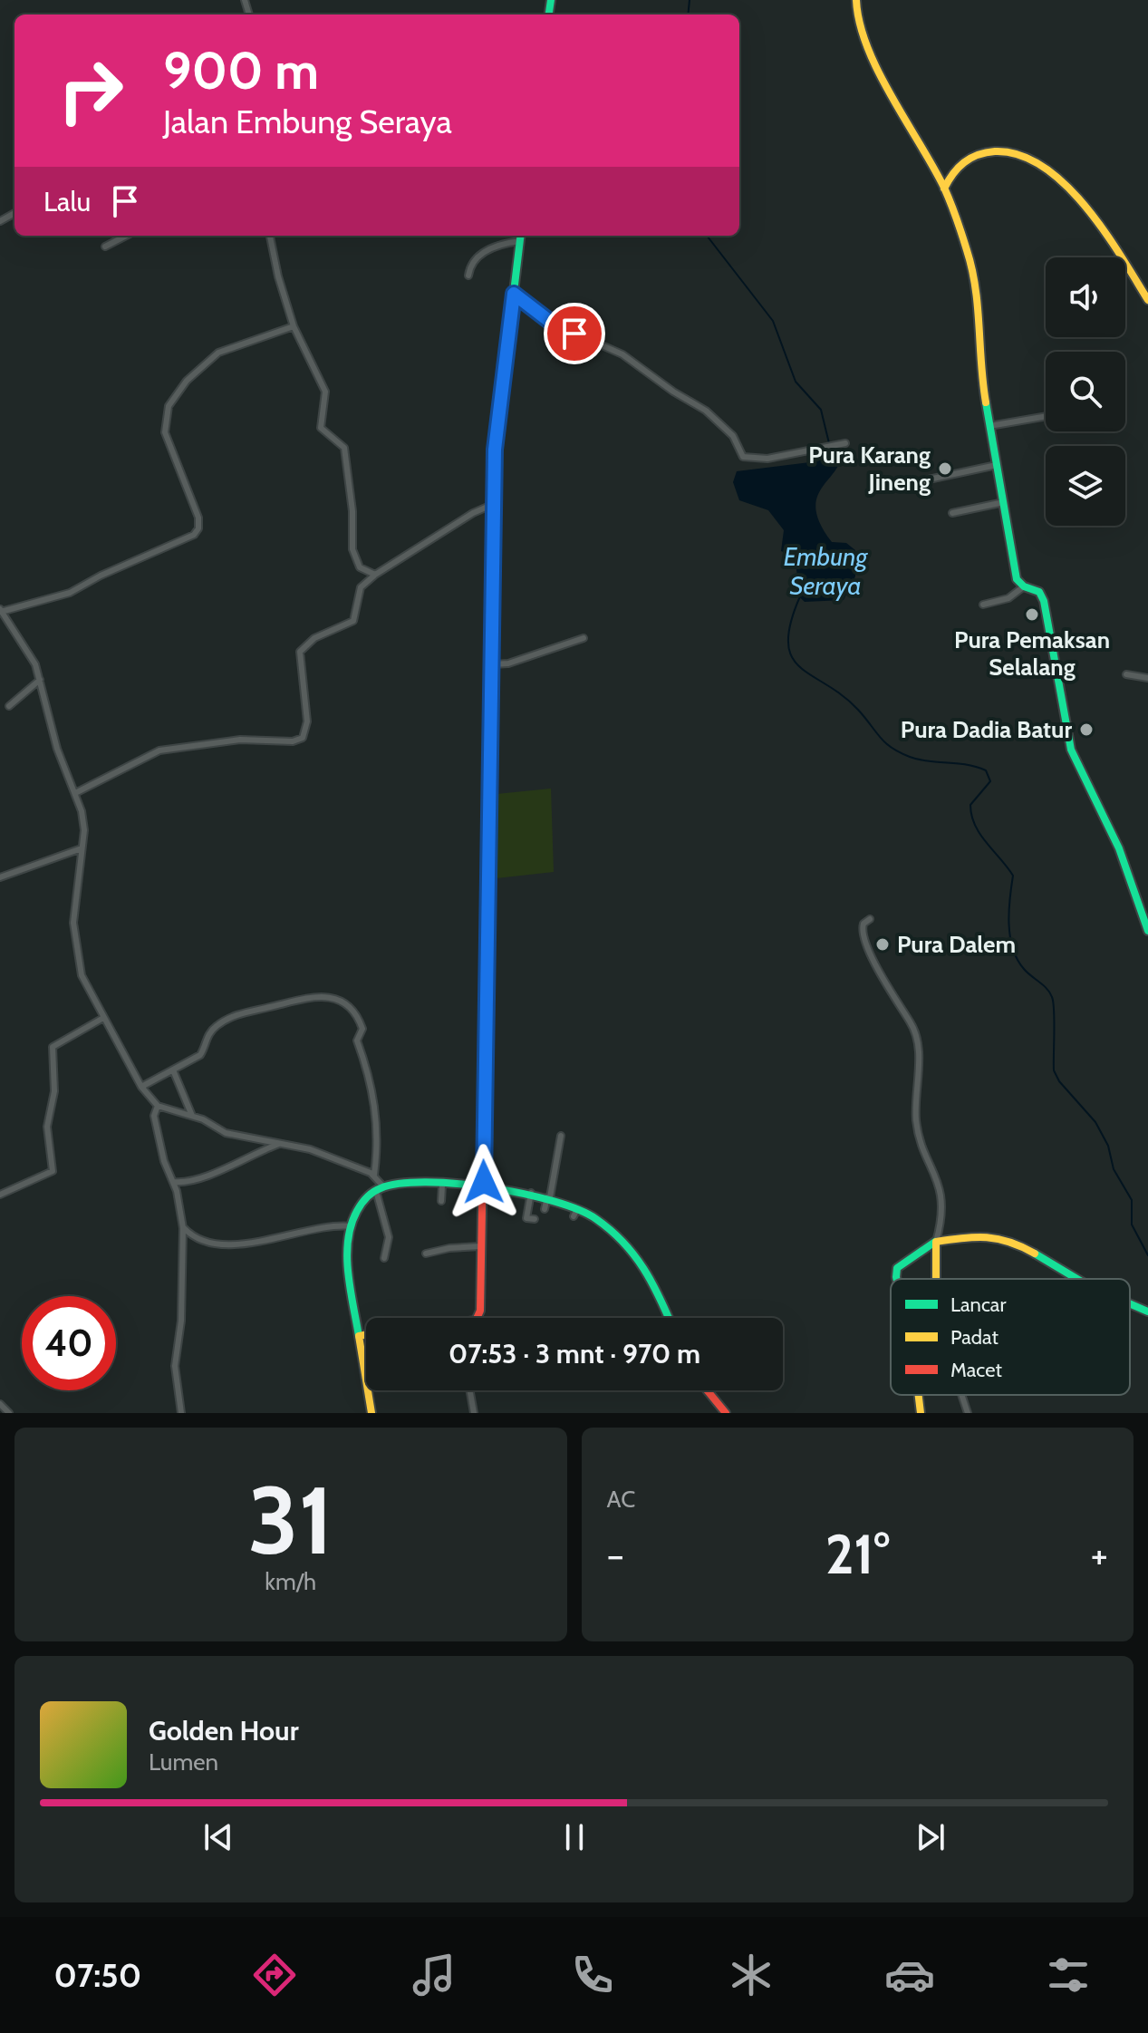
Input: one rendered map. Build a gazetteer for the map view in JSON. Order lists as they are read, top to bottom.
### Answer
{
  "water": ["Embung Seraya"],
  "places": [
    "Pura Karang Jineng",
    "Pura Pemaksan Selalang",
    "Pura Dadia Batur",
    "Pura Dalem"
  ],
  "legend": ["Lancar", "Padat", "Macet"],
  "page": {
    "turn": ["900 m", "Jalan Embung Seraya"],
    "then": "Lalu",
    "limit": "40",
    "trip": "07:53 · 3 mnt · 970 m",
    "tile": [
      ["31", "km/h"],
      "AC"
    ],
    "heat": ["−", "21°", "+"],
    "song": ["Golden Hour", "Lumen"],
    "tabs": "07:50"
  }
}
